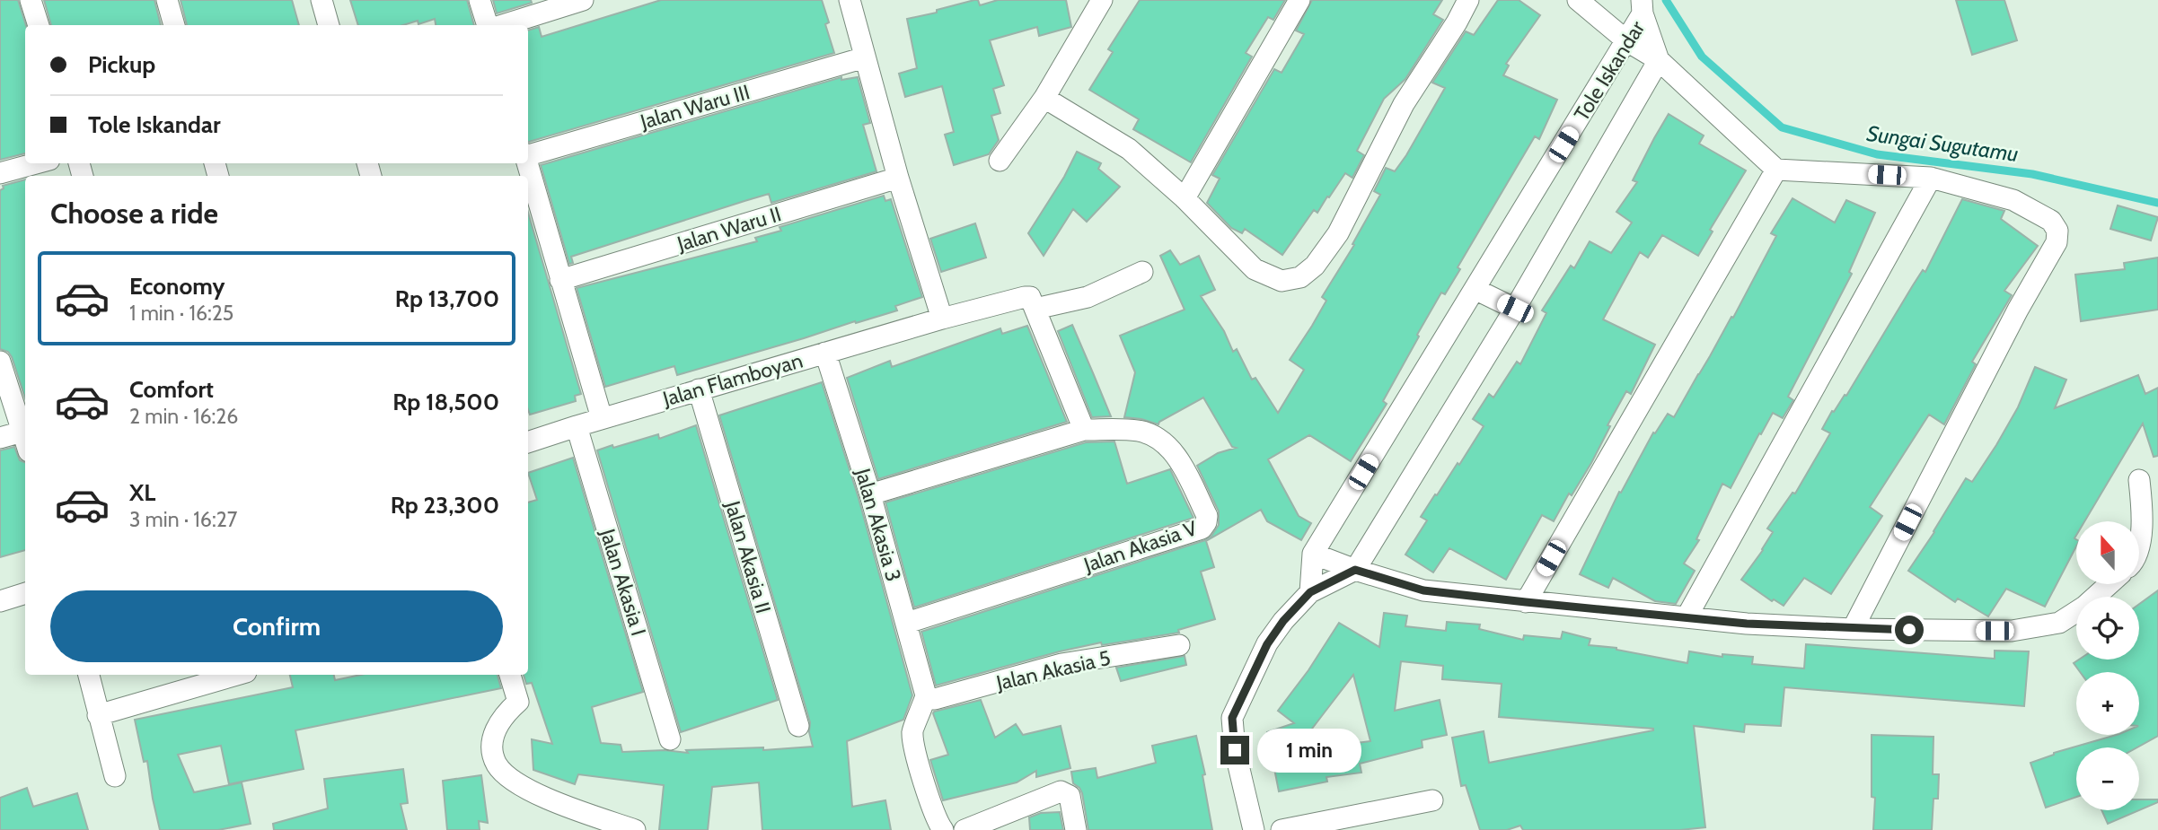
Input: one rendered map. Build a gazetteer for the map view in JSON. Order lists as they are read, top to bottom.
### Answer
{
  "streets": {
    "street": [
      "Tole Iskandar",
      "Jalan Waru III",
      "Jalan Waru II",
      "Jalan Flamboyan",
      "Jalan Akasia 3",
      "Jalan Akasia V",
      "Jalan Akasia II",
      "Jalan Akasia I",
      "Jalan Akasia 5"
    ]
  },
  "crossings": [
    ["Jalan Flamboyan", "Jalan Akasia 3"],
    ["Jalan Flamboyan", "Jalan Akasia II"],
    ["Jalan Flamboyan", "Jalan Akasia I"],
    ["Jalan Akasia 3", "Jalan Akasia V"],
    ["Jalan Akasia 3", "Jalan Akasia 5"]
  ],
  "water": ["Sungai Sugutamu"],
  "north": "top",
  "page": {
    "banner": ["Pickup", "Tole Iskandar"],
    "heading": "Choose a ride",
    "list": [
      {
        "name": "Economy",
        "note": "1 min · 16:25",
        "value": "Rp 13,700"
      },
      {
        "name": "Comfort",
        "note": "2 min · 16:26",
        "value": "Rp 18,500"
      },
      {
        "name": "XL",
        "note": "3 min · 16:27",
        "value": "Rp 23,300"
      }
    ],
    "map_buttons": ["+", "−"],
    "buttons": "Confirm",
    "bubble": "1 min"
  }
}
